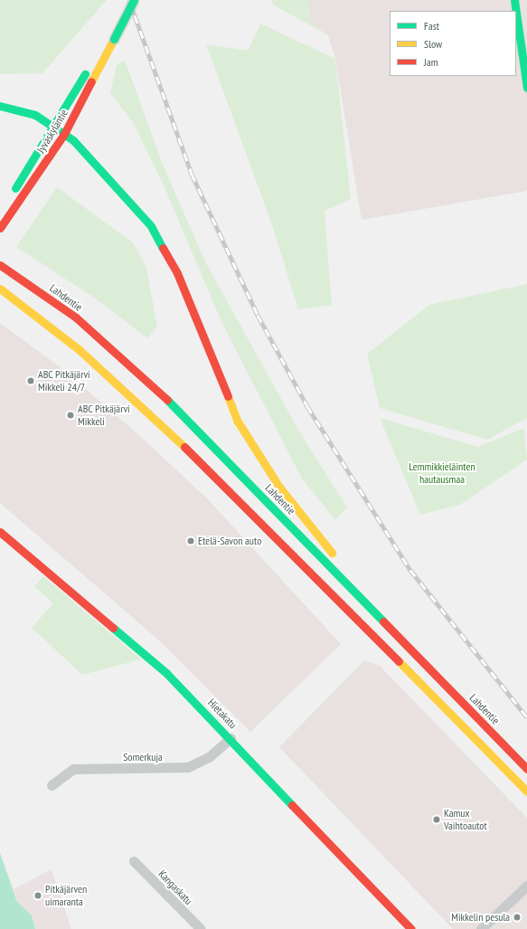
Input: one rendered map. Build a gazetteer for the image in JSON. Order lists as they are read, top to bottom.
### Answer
{
  "streets": {
    "main road": ["Jyväskyläntie", "Lahdentie", "Hietakatu"],
    "street": ["Somerkuja", "Kangaskatu"]
  },
  "crossings": [
    ["Hietakatu", "Somerkuja"]
  ],
  "parks": ["Lemmikkieläinten hautausmaa"],
  "places": [
    "ABC Pitkäjärvi Mikkeli 24/7",
    "ABC Pitkäjärvi Mikkeli",
    "Etelä-Savon auto",
    "Kamux Vaihtoautot",
    "Pitkäjärven uimaranta",
    "Mikkelin pesula"
  ],
  "legend": ["Fast", "Slow", "Jam"]
}
